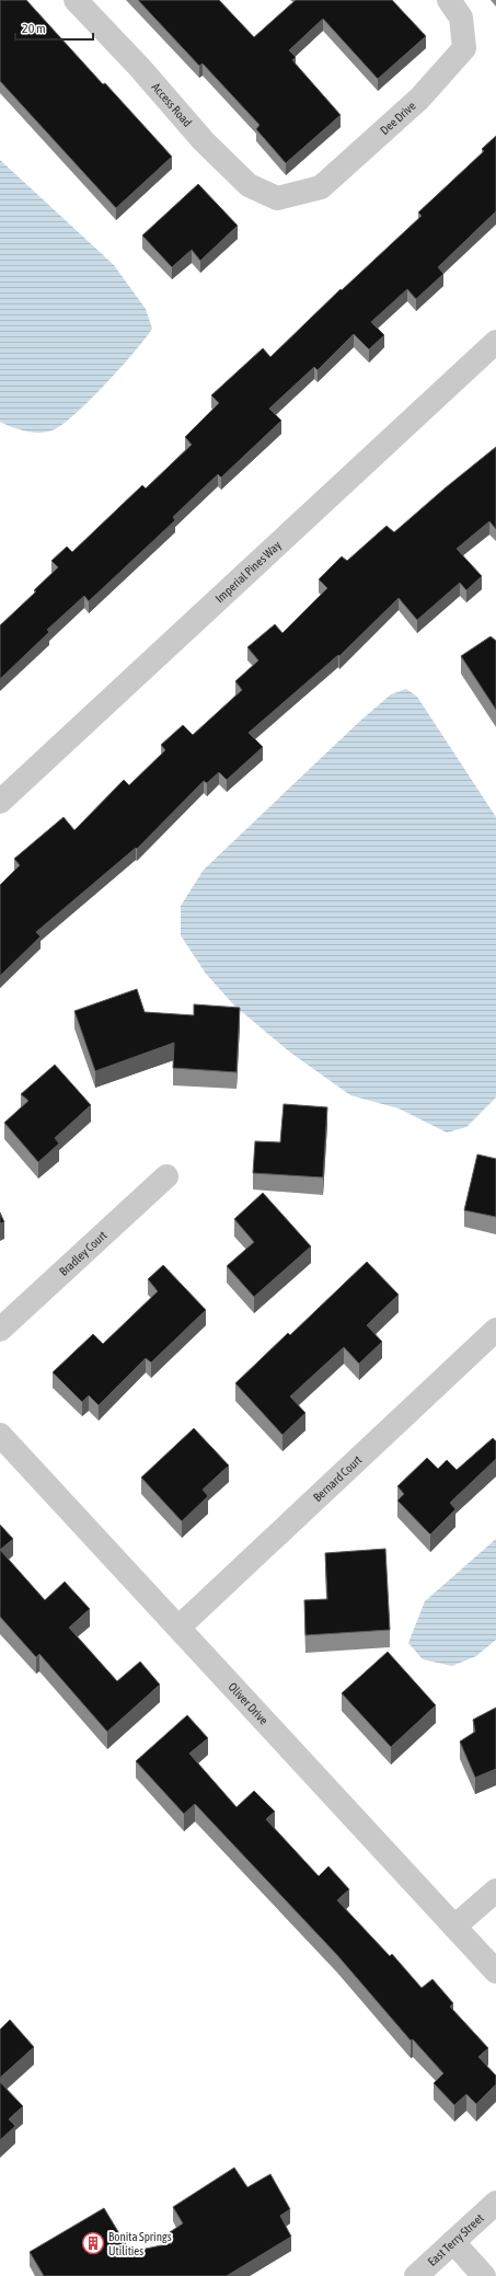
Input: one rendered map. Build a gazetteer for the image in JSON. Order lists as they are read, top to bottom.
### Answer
{
  "streets": {
    "street": [
      "Access Road",
      "Dee Drive",
      "Imperial Pines Way",
      "Bradley Court",
      "Bernard Court",
      "Oliver Drive",
      "East Terry Street"
    ]
  },
  "crossings": [
    ["Access Road", "Dee Drive"],
    ["Bernard Court", "Oliver Drive"]
  ],
  "places": {
    "building": ["Bonita Springs Utilities"]
  },
  "scale_bar": "20 m"
}
